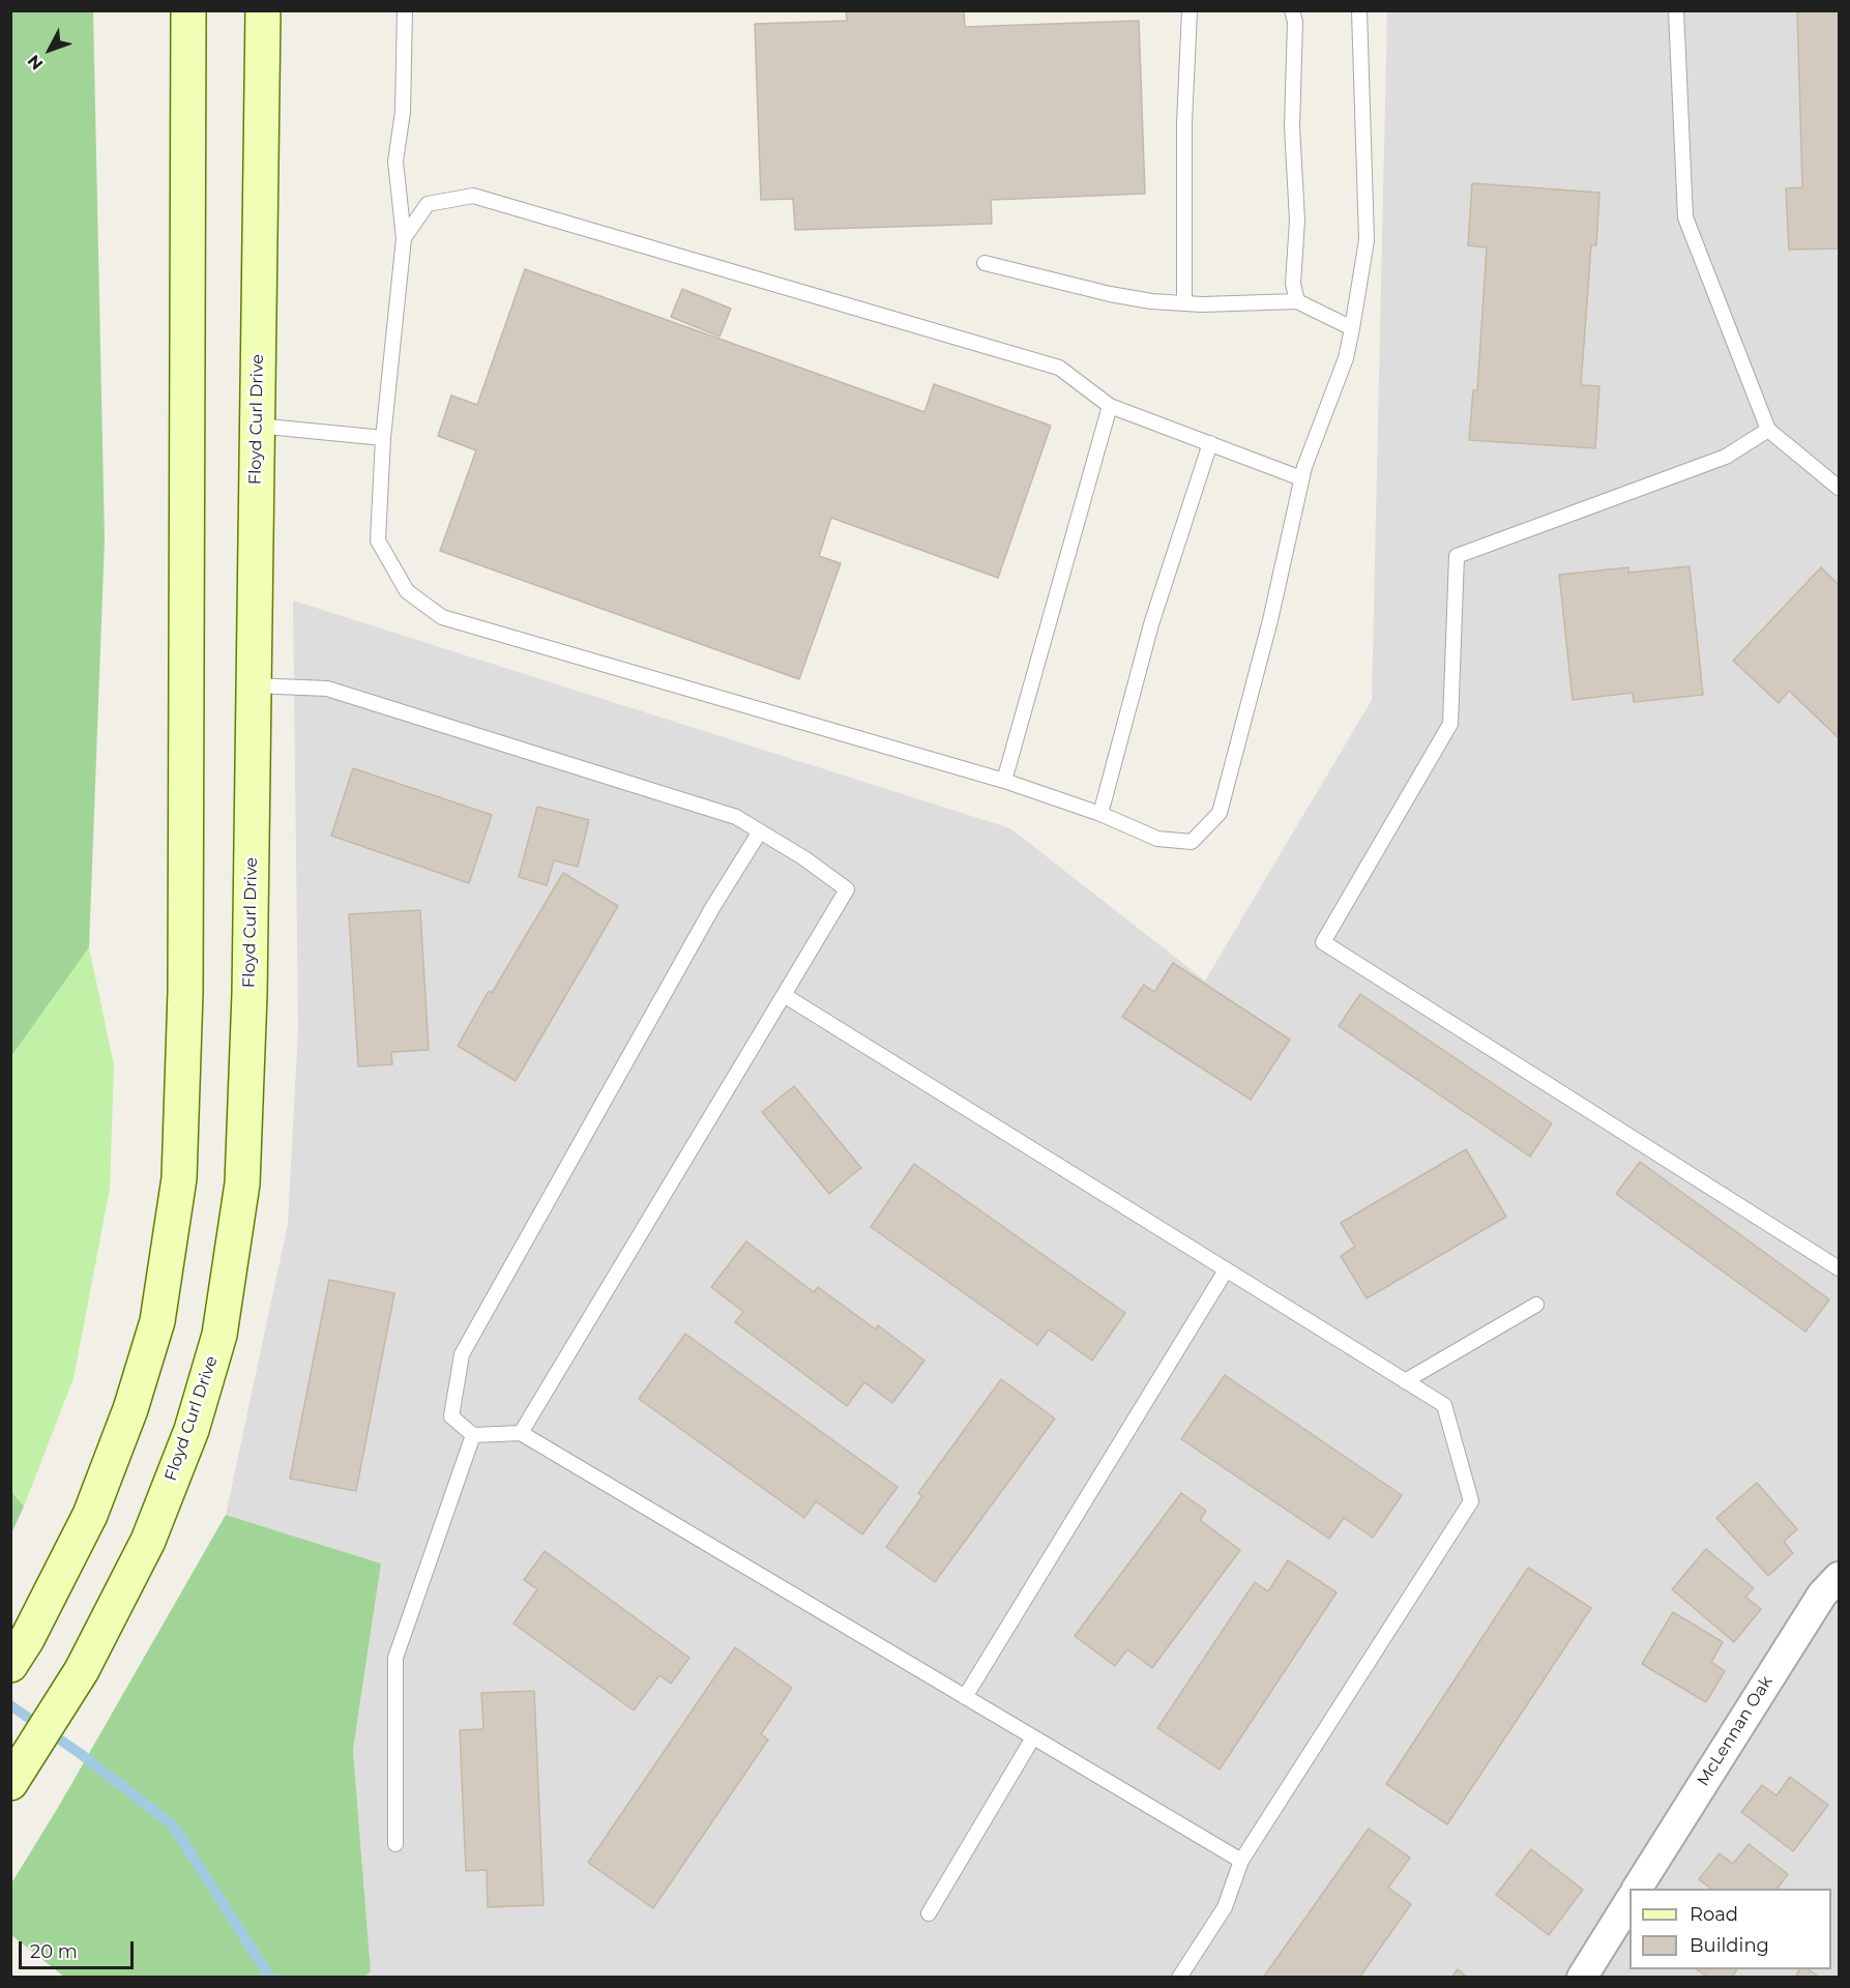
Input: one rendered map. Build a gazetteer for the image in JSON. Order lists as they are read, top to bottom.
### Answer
{
  "streets": {
    "street": ["Floyd Curl Drive", "McLennan Oak"]
  },
  "legend": ["Road", "Building"],
  "scale_bar": "20 m",
  "north": "bottom left"
}
